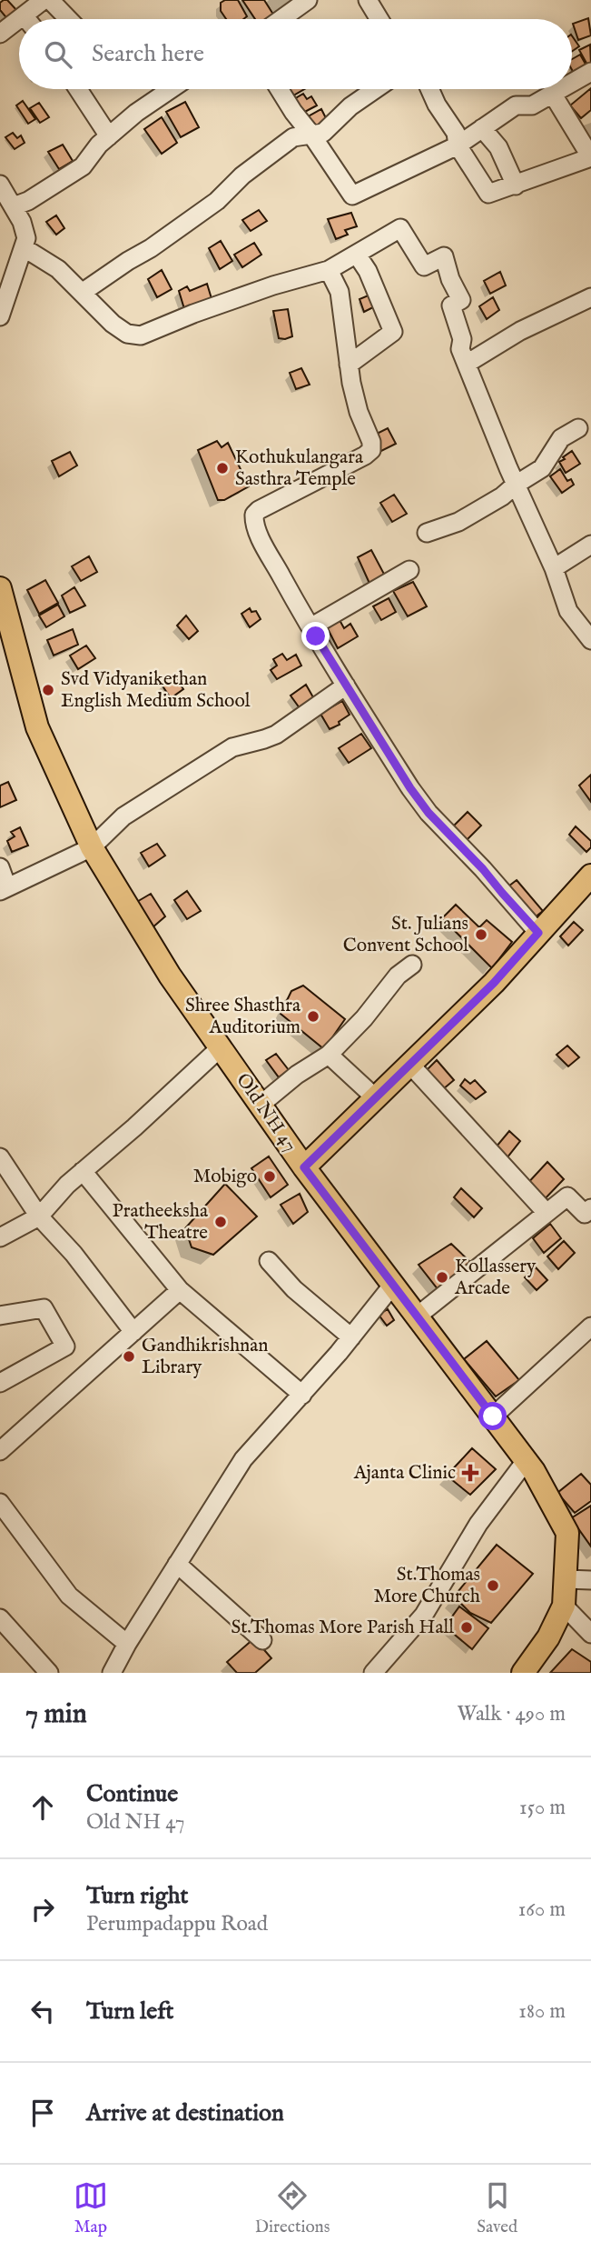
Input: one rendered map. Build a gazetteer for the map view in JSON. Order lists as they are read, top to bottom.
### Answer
{
  "streets": {
    "main road": ["Old NH 47"]
  },
  "places": {
    "other": [
      "Kothukulangara Sasthra Temple",
      "Svd Vidyanikethan English Medium School",
      "St. Julians Convent School",
      "Shree Shasthra Auditorium",
      "Mobigo",
      "Pratheeksha Theatre",
      "Kollassery Arcade",
      "Gandhikrishnan Library",
      "St.Thomas More Church",
      "St.Thomas More Parish Hall"
    ],
    "health": ["Ajanta Clinic"]
  },
  "page": {
    "search": "Search here",
    "heading": ["7 min", "Walk · 490 m"],
    "list": [
      ["Continue", "Old NH 47", "150 m"],
      ["Turn right", "Perumpadappu Road", "160 m"],
      ["Turn left", "180 m"],
      "Arrive at destination"
    ],
    "nav": ["Map", "Directions", "Saved"]
  }
}
